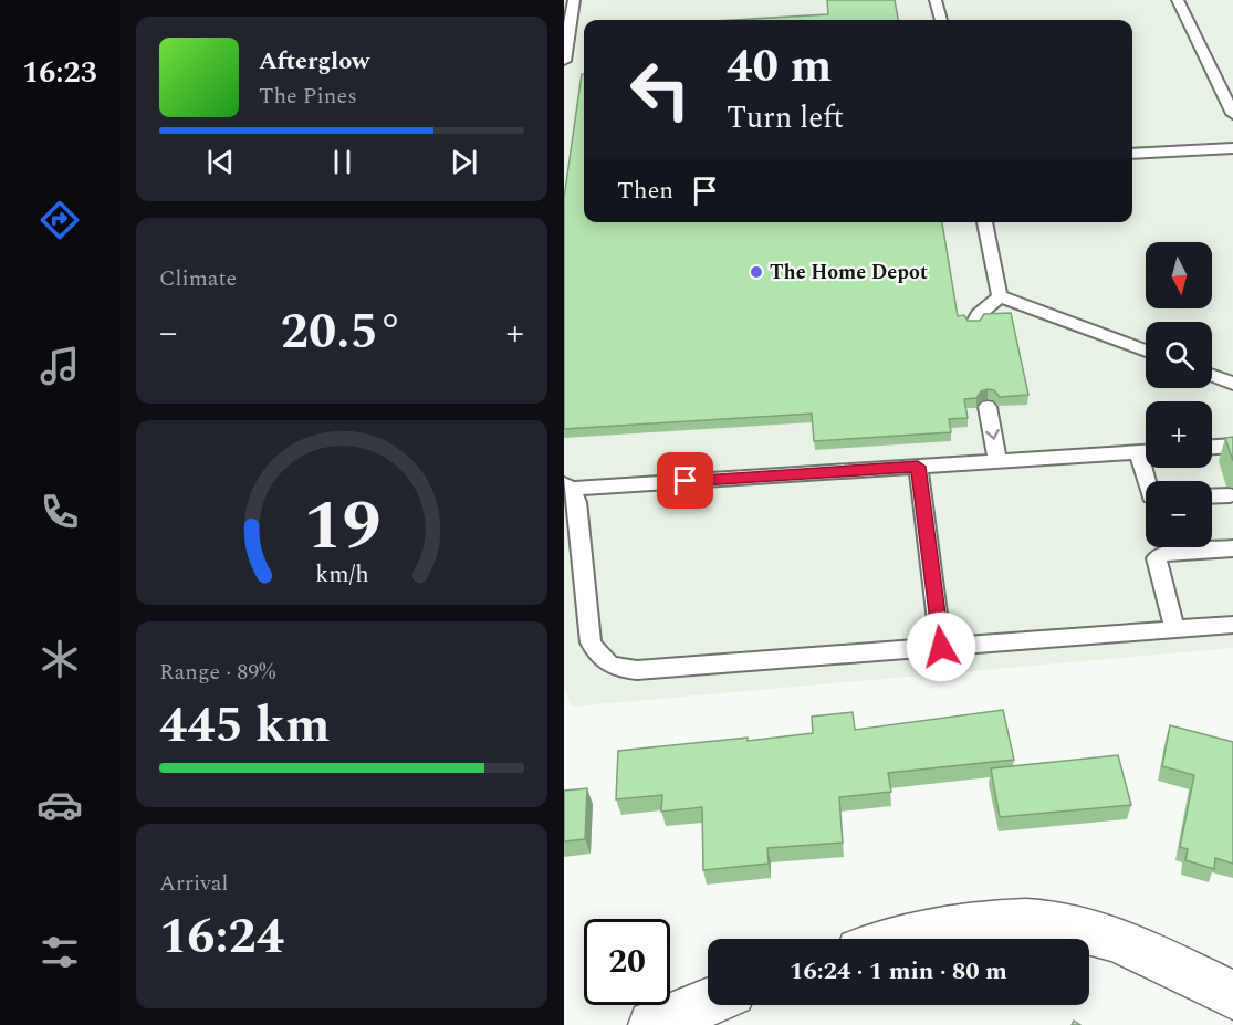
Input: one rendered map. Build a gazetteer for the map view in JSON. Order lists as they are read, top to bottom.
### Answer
{
  "places": ["The Home Depot"],
  "north": "bottom",
  "page": {
    "tabs": "16:23",
    "turn": ["40 m", "Turn left"],
    "song": ["Afterglow", "The Pines"],
    "then": "Then",
    "tile": [
      "Climate",
      ["Range · 89%", "445 km"],
      ["Arrival", "16:24"]
    ],
    "map_buttons": ["+", "−"],
    "heat": ["−", "20.5°", "+"],
    "limit": "20",
    "trip": "16:24 · 1 min · 80 m",
    "gauge": ["19", "km/h"]
  }
}
